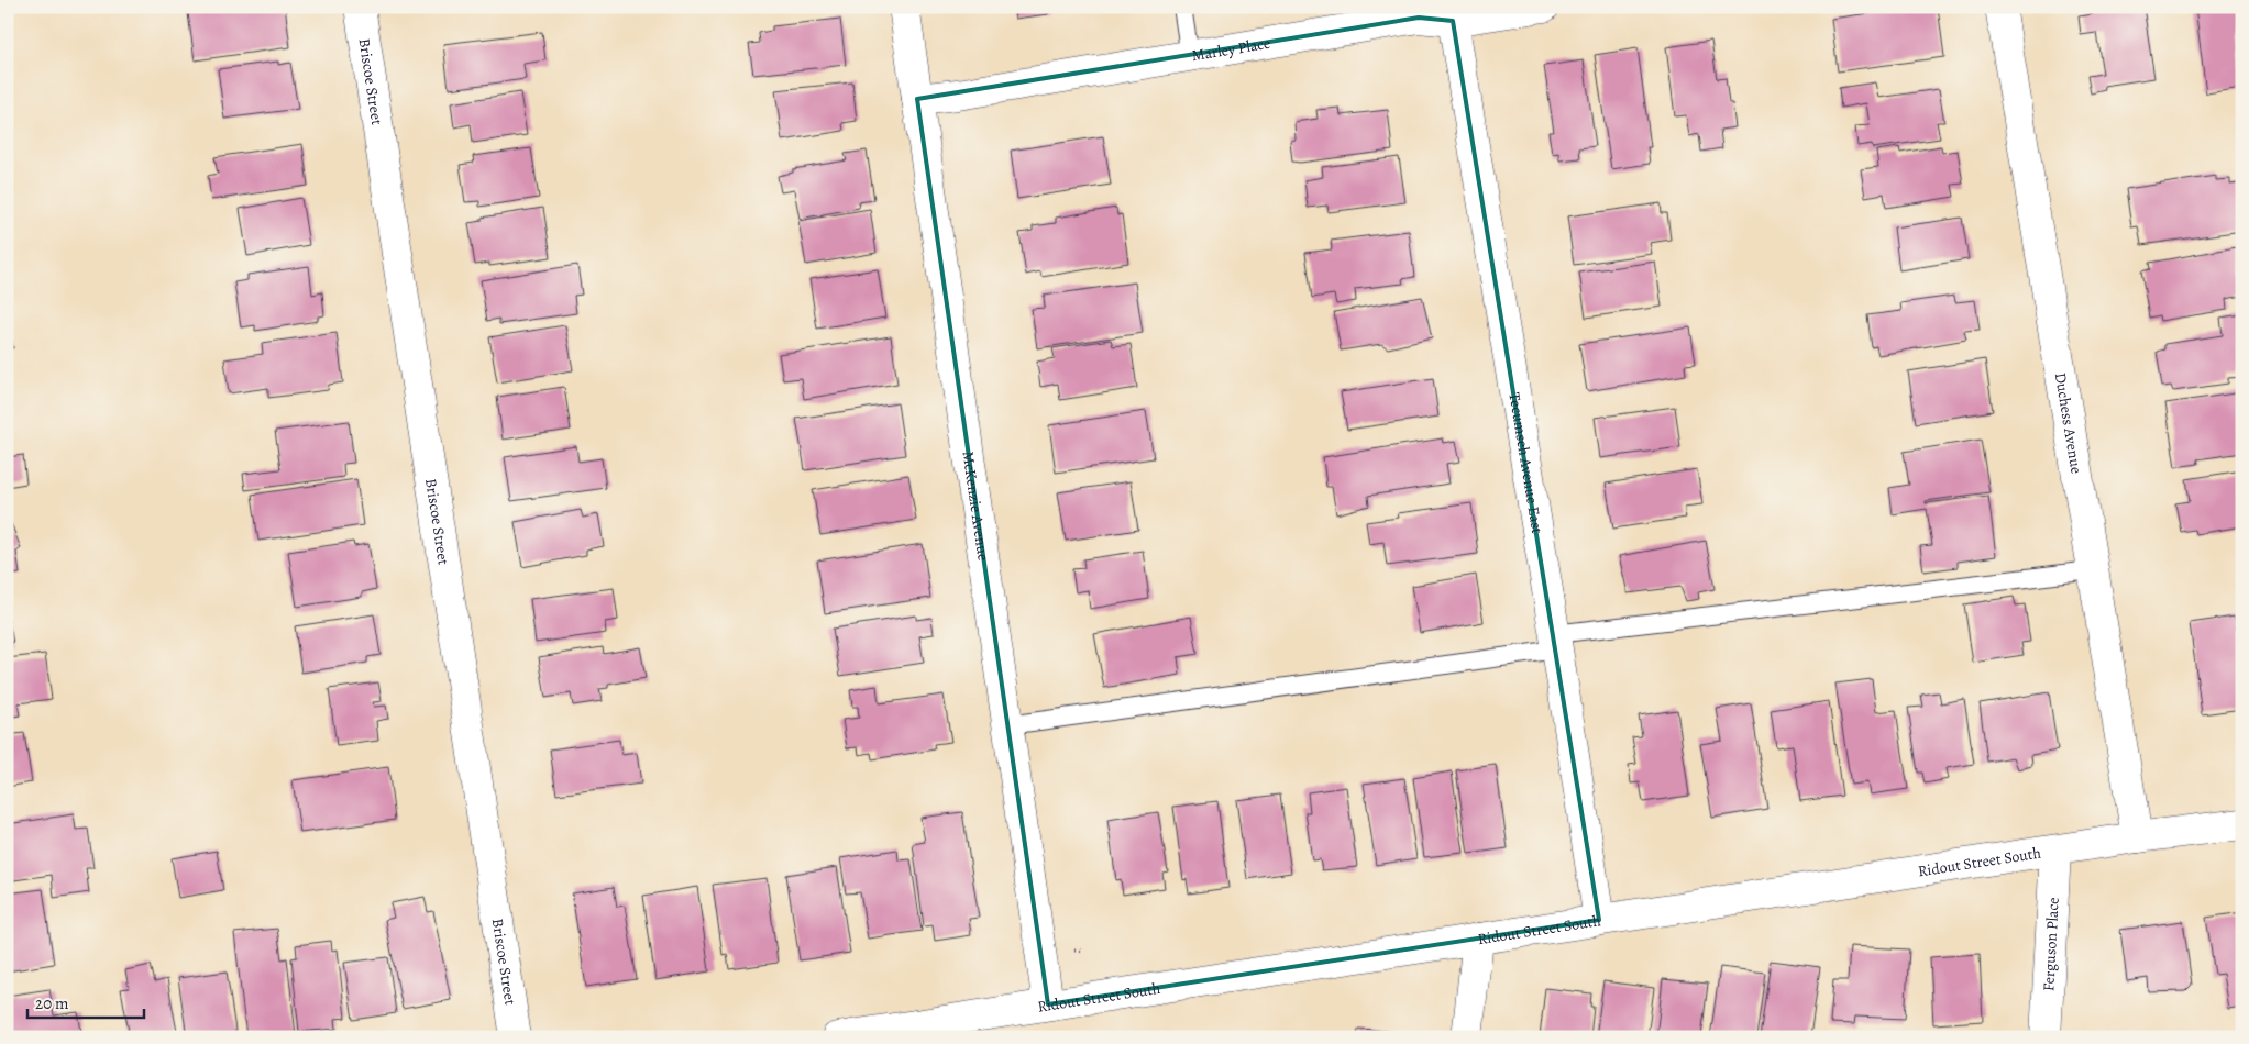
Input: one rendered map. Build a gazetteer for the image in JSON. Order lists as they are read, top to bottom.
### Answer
{
  "streets": {
    "street": [
      "Marley Place",
      "Briscoe Street",
      "Duchess Avenue",
      "Tecumseh Avenue East",
      "McKenzie Avenue",
      "Ridout Street South",
      "Ferguson Place"
    ]
  },
  "crossings": [
    ["Marley Place", "Tecumseh Avenue East"],
    ["Marley Place", "McKenzie Avenue"],
    ["Duchess Avenue", "Ridout Street South"],
    ["Tecumseh Avenue East", "Ridout Street South"],
    ["McKenzie Avenue", "Ridout Street South"],
    ["Ridout Street South", "Ferguson Place"]
  ],
  "scale_bar": "20 m"
}
